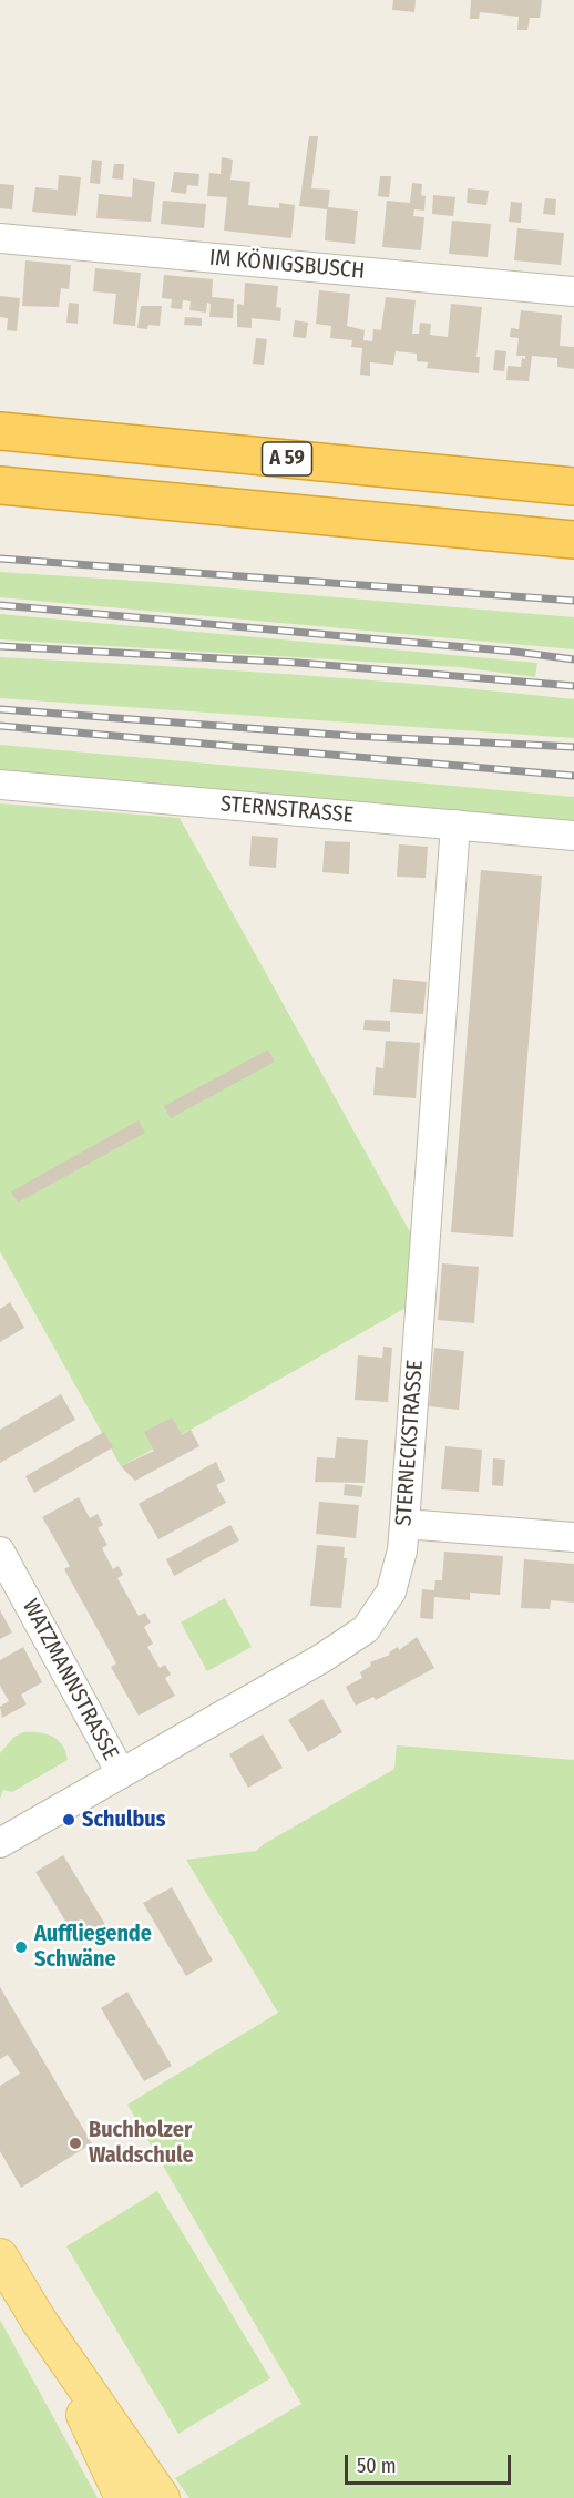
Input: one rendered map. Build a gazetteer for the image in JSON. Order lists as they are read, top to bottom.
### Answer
{
  "streets": {
    "highway": ["A 59"],
    "street": [
      "IM KÖNIGSBUSCH",
      "STERNSTRASSE",
      "STERNECKSTRASSE",
      "WATZMANNSTRASSE"
    ]
  },
  "crossings": [
    ["STERNSTRASSE", "STERNECKSTRASSE"],
    ["STERNECKSTRASSE", "WATZMANNSTRASSE"]
  ],
  "places": ["Schulbus", "Auffliegende Schwäne", "Buchholzer Waldschule"],
  "scale_bar": "50 m"
}
